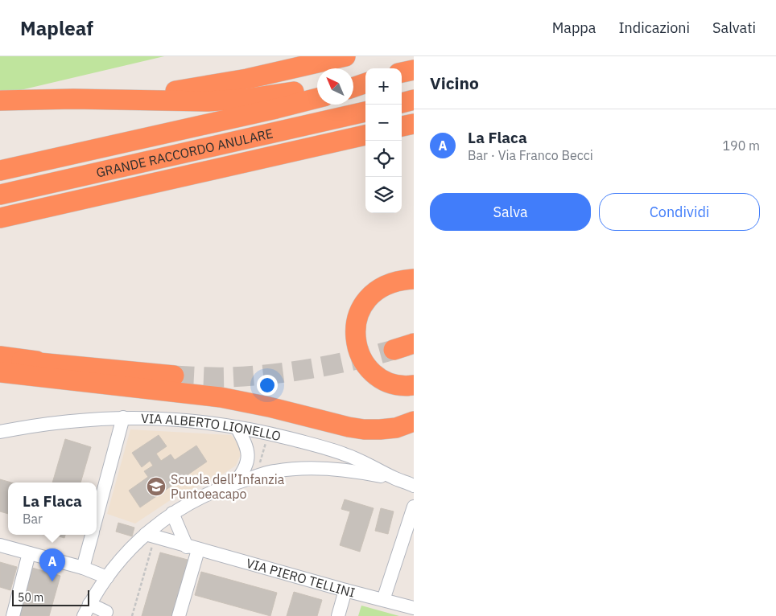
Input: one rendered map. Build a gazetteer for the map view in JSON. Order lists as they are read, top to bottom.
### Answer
{
  "streets": {
    "highway": ["GRANDE RACCORDO ANULARE"],
    "street": ["VIA ALBERTO LIONELLO", "VIA PIERO TELLINI"]
  },
  "places": {
    "school or university": ["Scuola dell’Infanzia Puntoeacapo"]
  },
  "scale_bar": "50 m",
  "north": "top left",
  "page": {
    "header": "Mapleaf",
    "nav": ["Mappa", "Indicazioni", "Salvati"],
    "heading": "Vicino",
    "map_buttons": ["+", "−"],
    "list": [
      {
        "mark": "A",
        "name": "La Flaca",
        "note": "Bar · Via Franco Becci",
        "value": "190 m"
      }
    ],
    "buttons": ["Salva", "Condividi"],
    "popup": ["La Flaca", "Bar"],
    "pins": "A",
    "scale": "50 m"
  }
}
